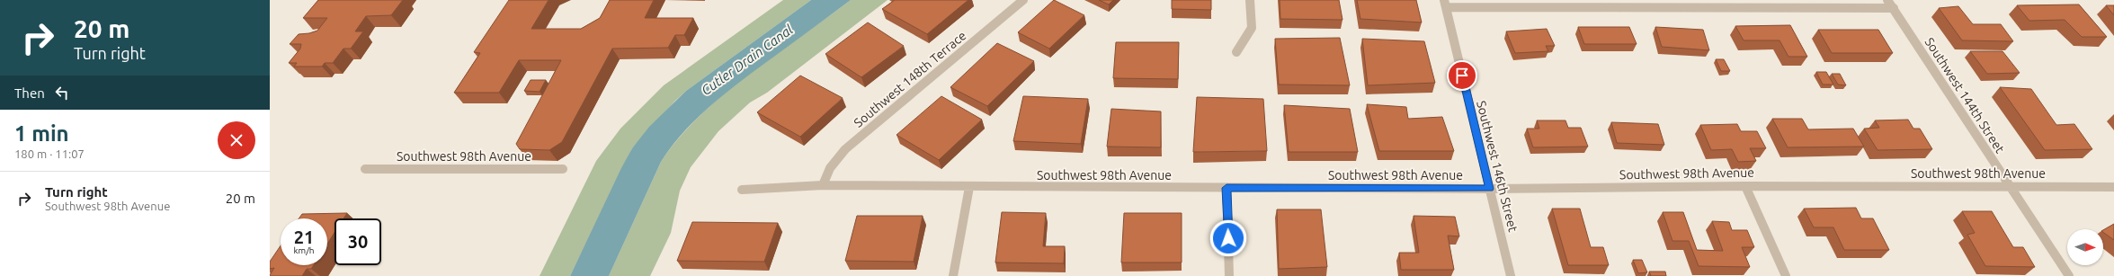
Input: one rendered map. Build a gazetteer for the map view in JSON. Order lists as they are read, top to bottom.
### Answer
{
  "streets": {
    "street": [
      "Southwest 148th Terrace",
      "Southwest 144th Street",
      "Southwest 98th Avenue",
      "Southwest 146th Street"
    ]
  },
  "crossings": [
    ["Southwest 148th Terrace", "Southwest 98th Avenue"],
    ["Southwest 144th Street", "Southwest 98th Avenue"],
    ["Southwest 98th Avenue", "Southwest 146th Street"]
  ],
  "water": ["Cutler Drain Canal"],
  "north": "right",
  "page": {
    "turn": ["20 m", "Turn right"],
    "then": "Then",
    "heading": ["1 min", "180 m · 11:07"],
    "list": [
      {
        "name": "Turn right",
        "note": "Southwest 98th Avenue",
        "value": "20 m"
      }
    ],
    "speed": "21 km/h",
    "limit": "30"
  }
}
